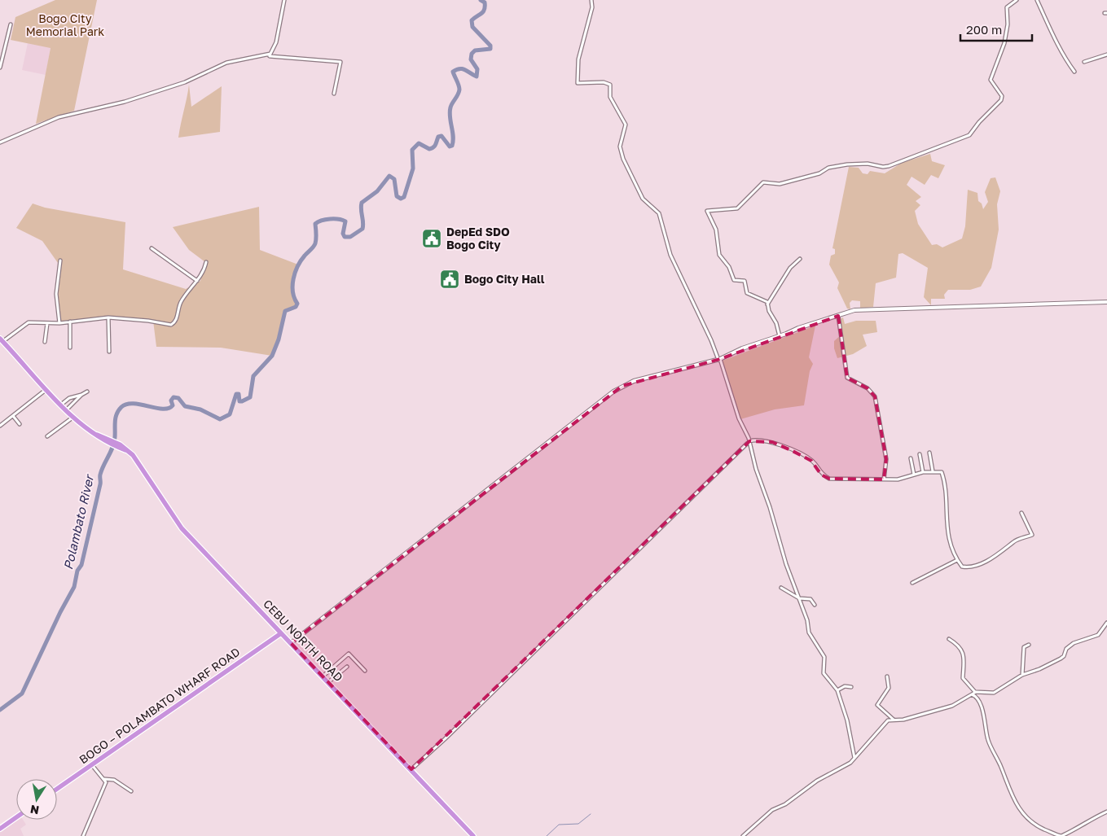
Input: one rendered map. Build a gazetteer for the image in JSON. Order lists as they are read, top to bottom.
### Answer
{
  "streets": {
    "highway": ["CEBU NORTH ROAD", "BOGO – POLAMBATO WHARF ROAD"]
  },
  "crossings": [
    ["CEBU NORTH ROAD", "BOGO – POLAMBATO WHARF ROAD"]
  ],
  "water": ["Polambato River"],
  "parks": ["Bogo City Memorial Park"],
  "places": {
    "public building": ["DepEd SDO Bogo City", "Bogo City Hall"]
  },
  "scale_bar": "200 m",
  "north": "bottom"
}
